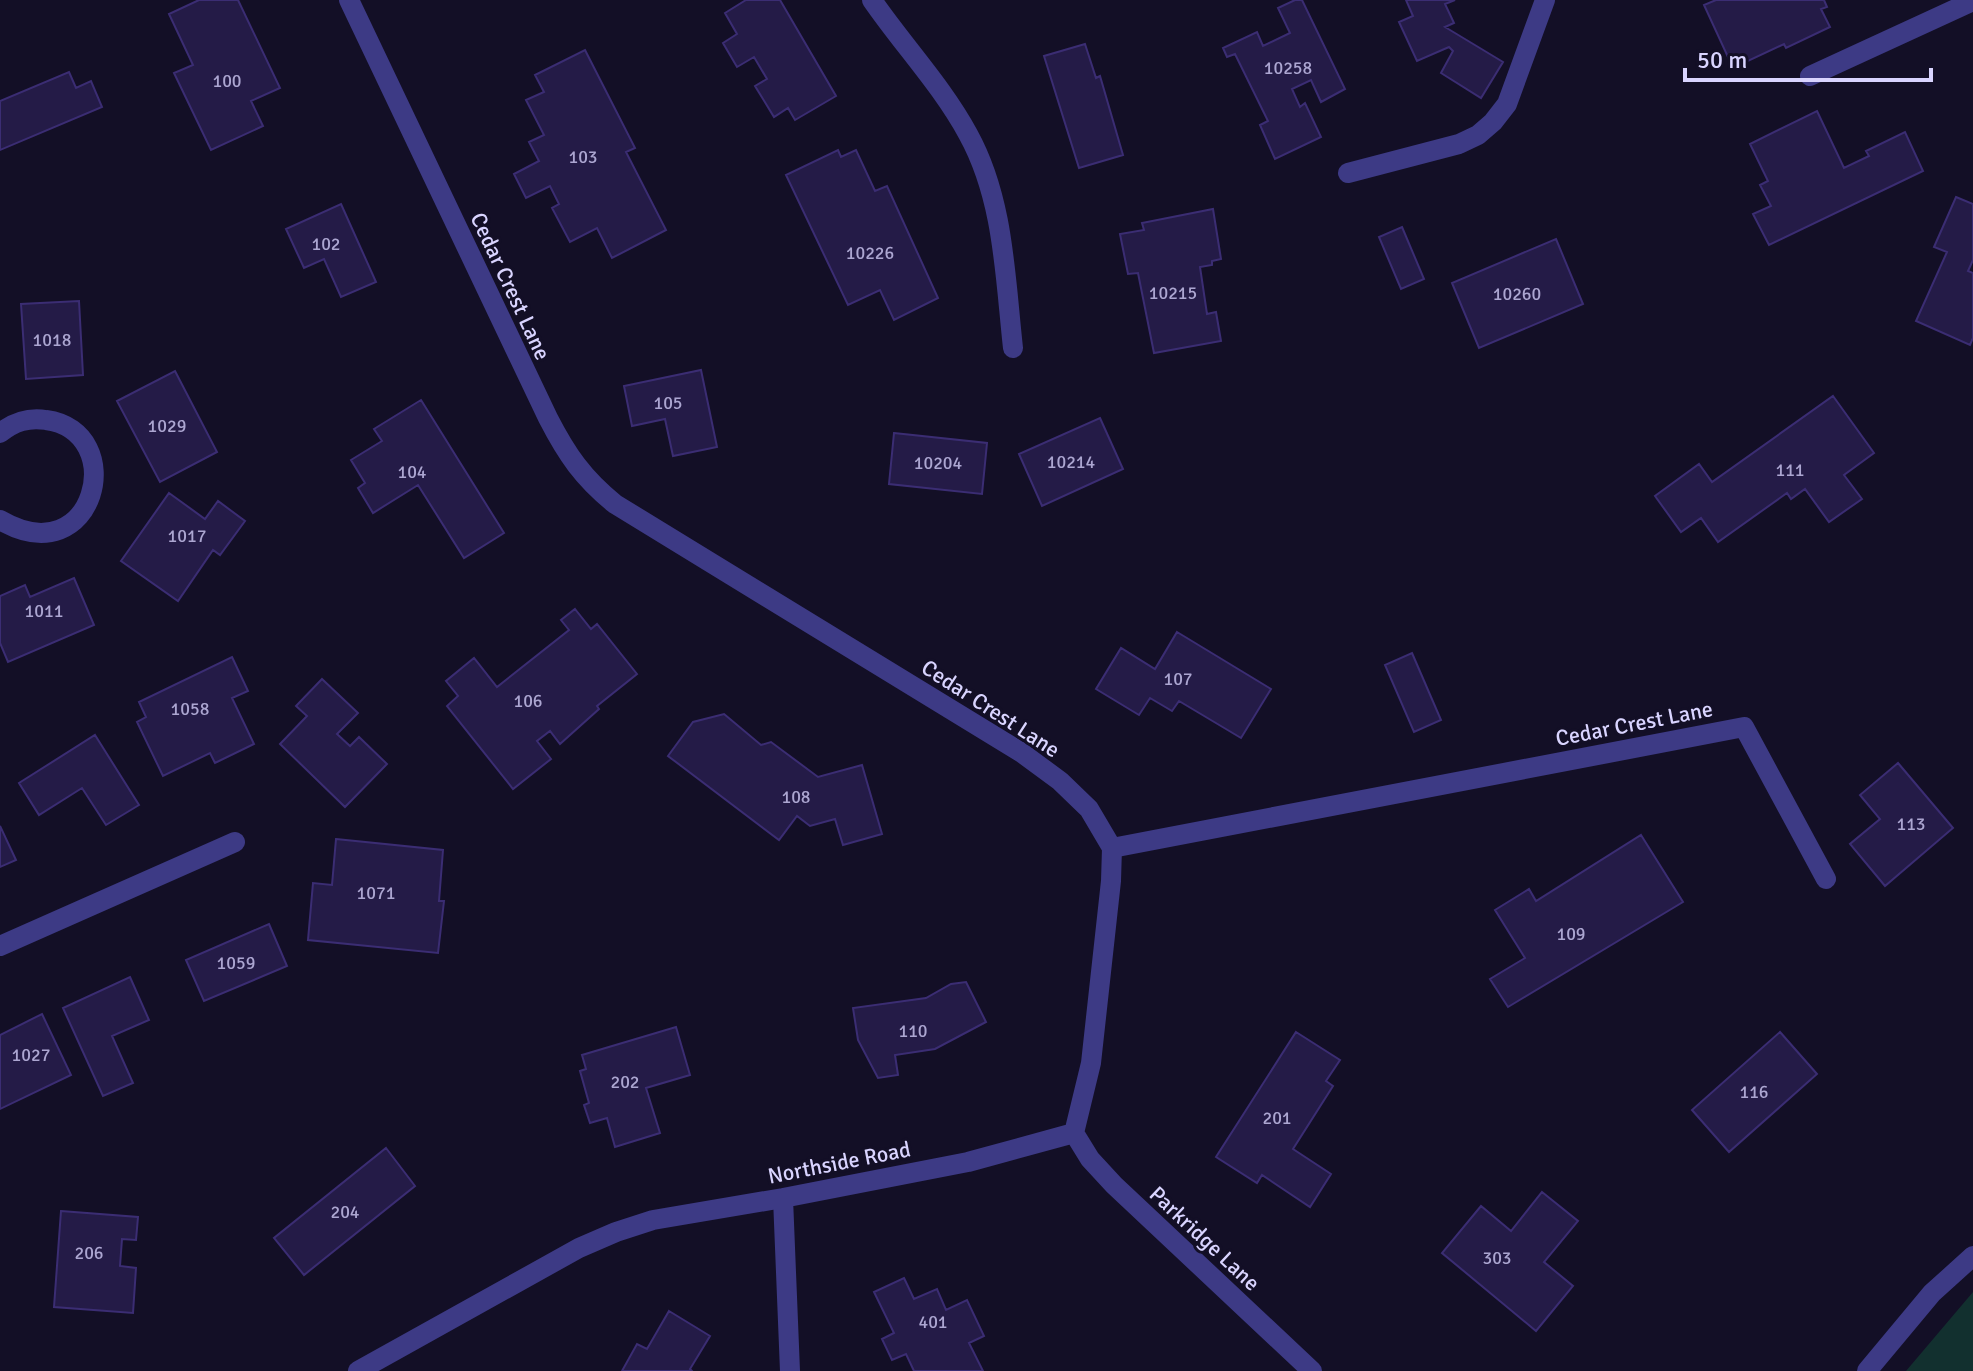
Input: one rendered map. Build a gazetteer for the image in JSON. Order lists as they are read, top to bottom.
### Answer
{
  "streets": {
    "street": ["Cedar Crest Lane", "Northside Road", "Parkridge Lane"]
  },
  "crossings": [
    ["Northside Road", "Parkridge Lane"]
  ],
  "house_numbers": [
    "10258",
    "100",
    "103",
    "102",
    "10226",
    "10215",
    "10260",
    "1018",
    "105",
    "1029",
    "10214",
    "10204",
    "111",
    "104",
    "1017",
    "1011",
    "107",
    "106",
    "1058",
    "108",
    "113",
    "1071",
    "109",
    "1059",
    "110",
    "1027",
    "202",
    "116",
    "201",
    "204",
    "206",
    "303",
    "401"
  ],
  "scale_bar": "50 m"
}
